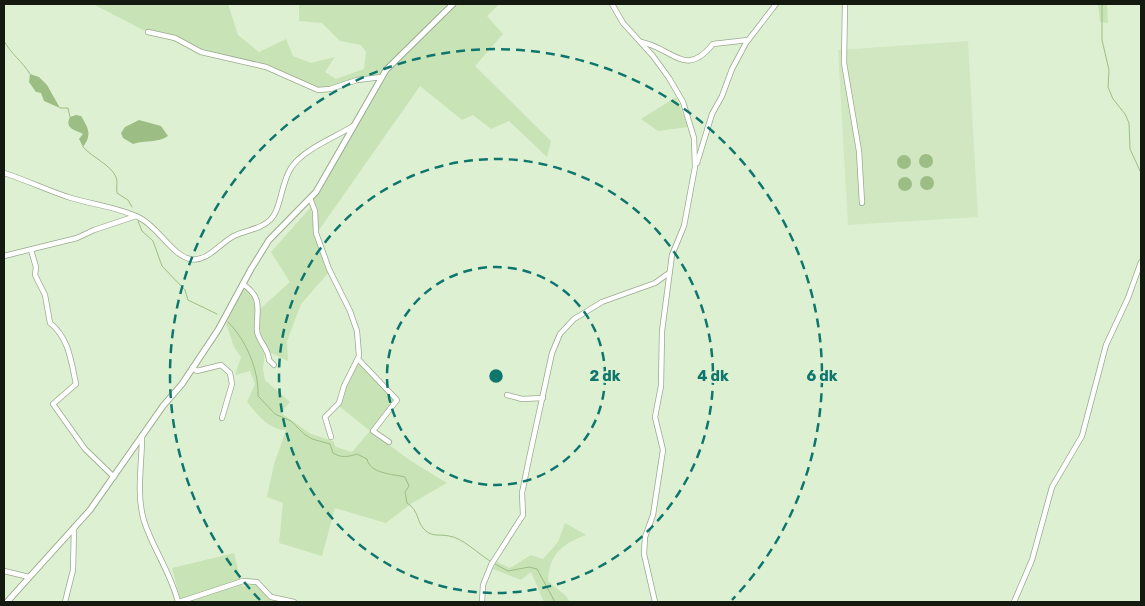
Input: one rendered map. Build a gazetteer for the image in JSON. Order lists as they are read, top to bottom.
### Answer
{
  "rings": ["2 dk", "4 dk", "6 dk"]
}
